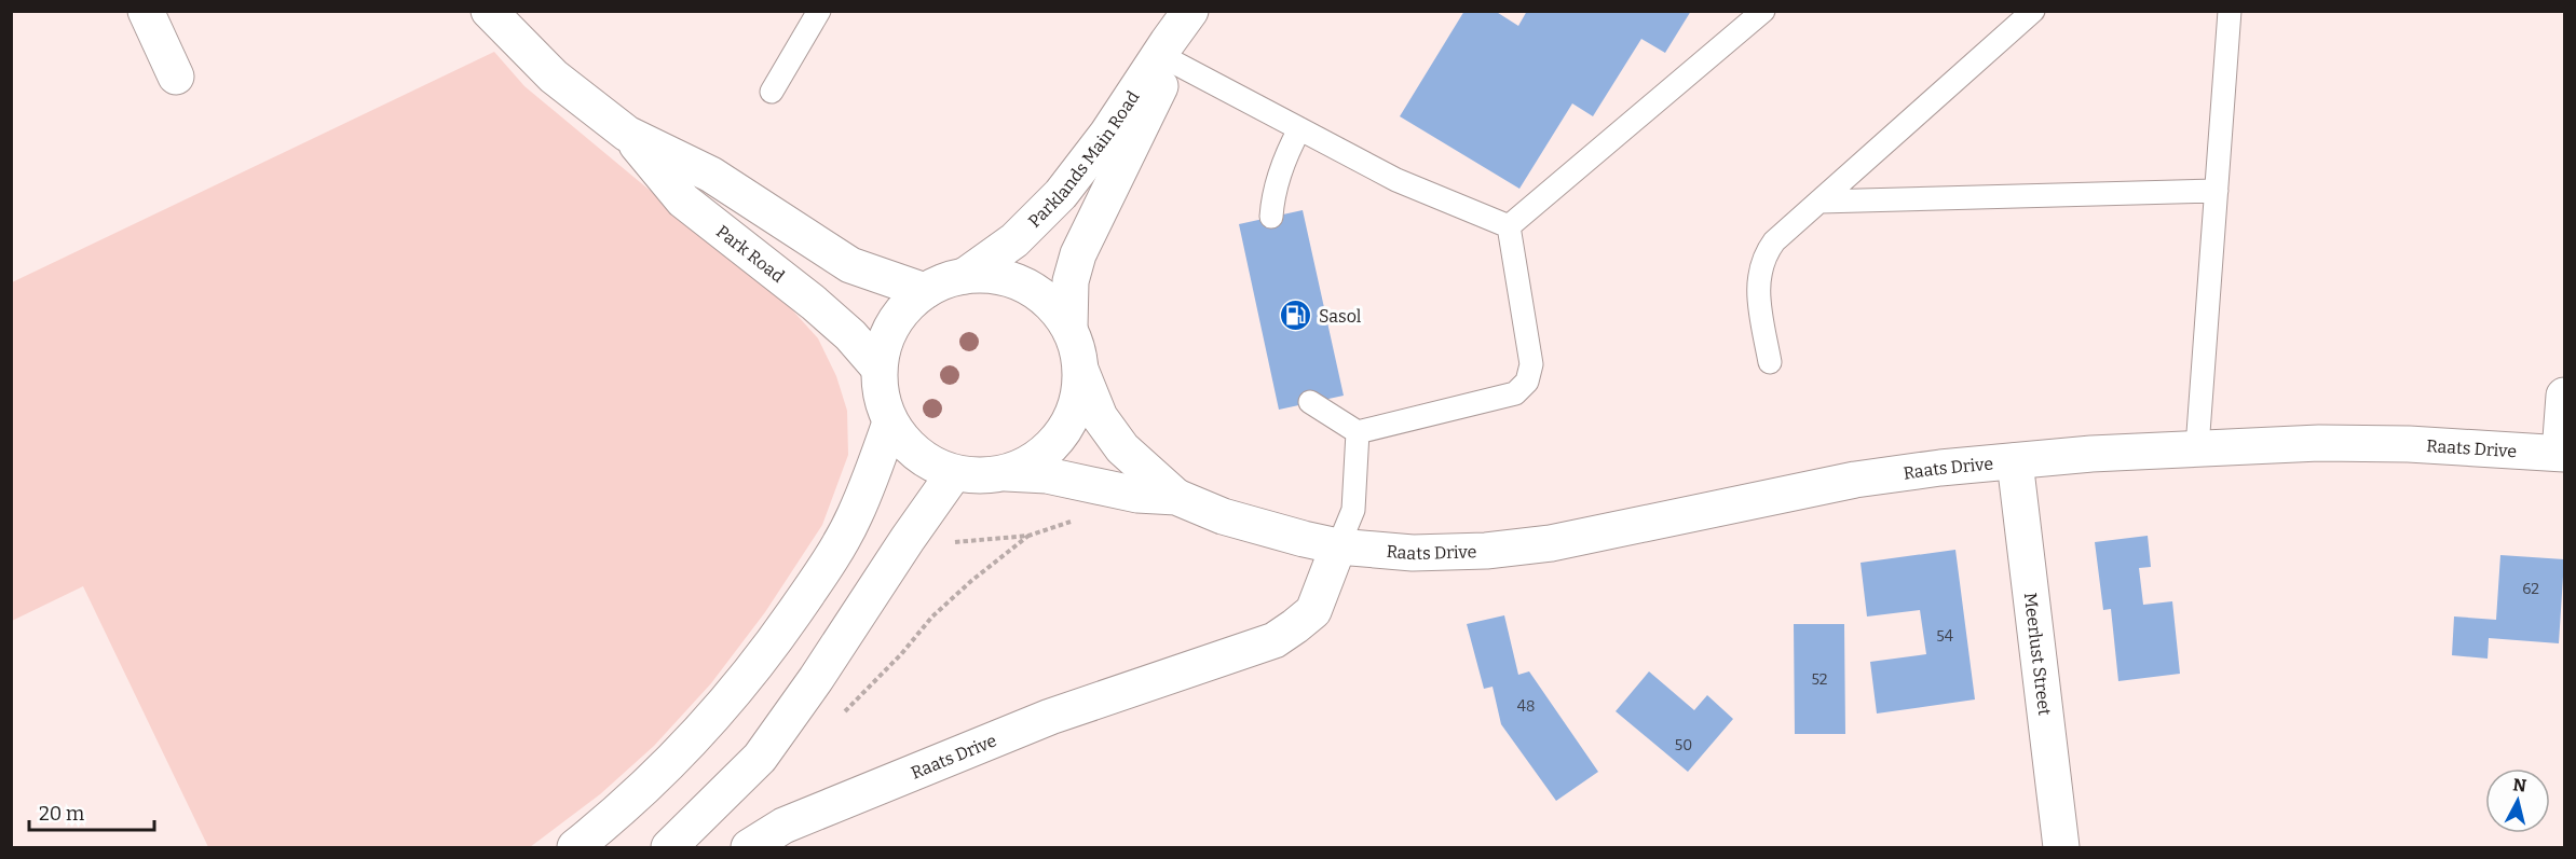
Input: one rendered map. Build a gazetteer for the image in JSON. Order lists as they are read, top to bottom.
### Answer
{
  "streets": {
    "street": [
      "Parklands Main Road",
      "Park Road",
      "Raats Drive",
      "Meerlust Street"
    ]
  },
  "crossings": [
    ["Parklands Main Road", "Park Road"],
    ["Parklands Main Road", "Raats Drive"],
    ["Park Road", "Raats Drive"],
    ["Raats Drive", "Meerlust Street"]
  ],
  "places": {
    "fuel station": ["Sasol"]
  },
  "house_numbers": [
    "62",
    "54",
    "52",
    "48",
    "50"
  ],
  "scale_bar": "20 m",
  "north": "top"
}
